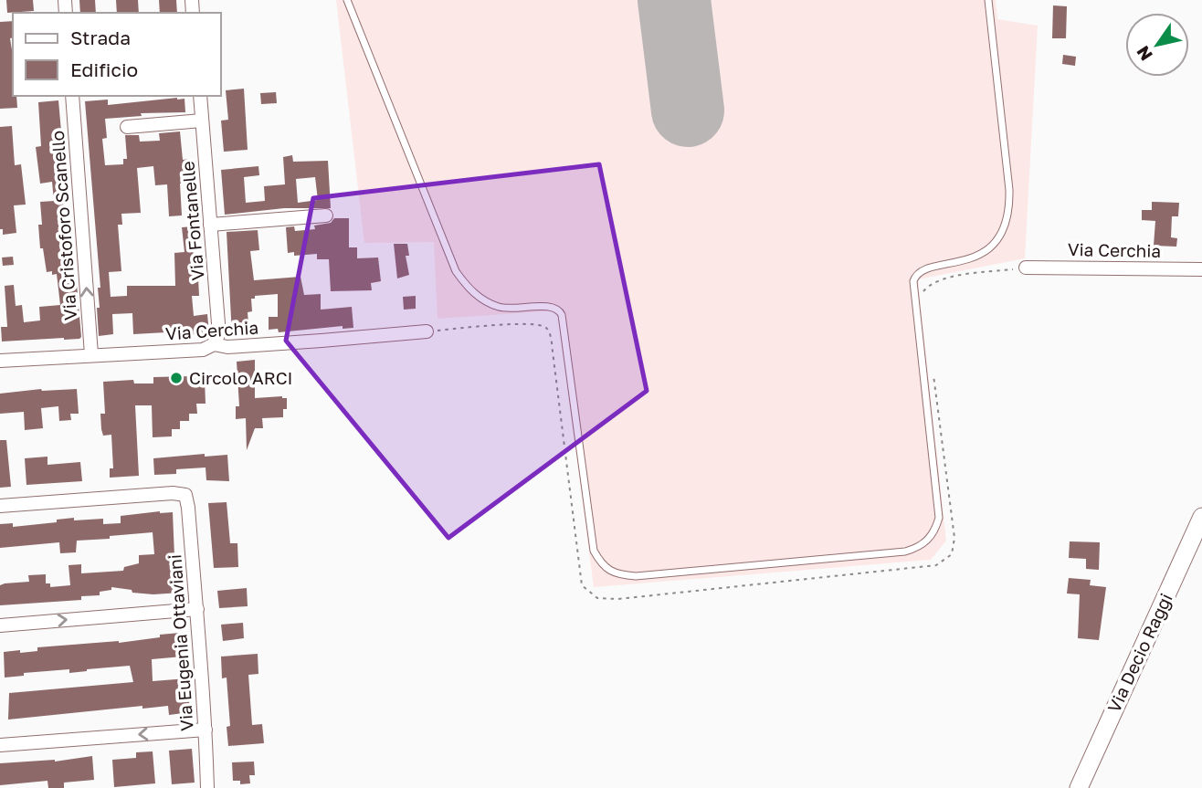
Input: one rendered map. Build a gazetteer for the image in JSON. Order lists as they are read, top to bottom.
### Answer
{
  "streets": {
    "main road": ["Via Decio Raggi"],
    "street": [
      "Via Fontanelle",
      "Via Cristoforo Scanello",
      "Via Cerchia",
      "Via Eugenia Ottaviani"
    ]
  },
  "crossings": [
    ["Via Fontanelle", "Via Cerchia"],
    ["Via Cristoforo Scanello", "Via Cerchia"]
  ],
  "one_way": ["Via Cristoforo Scanello"],
  "places": ["Circolo ARCI"],
  "legend": ["Strada", "Edificio"],
  "north": "bottom left"
}
